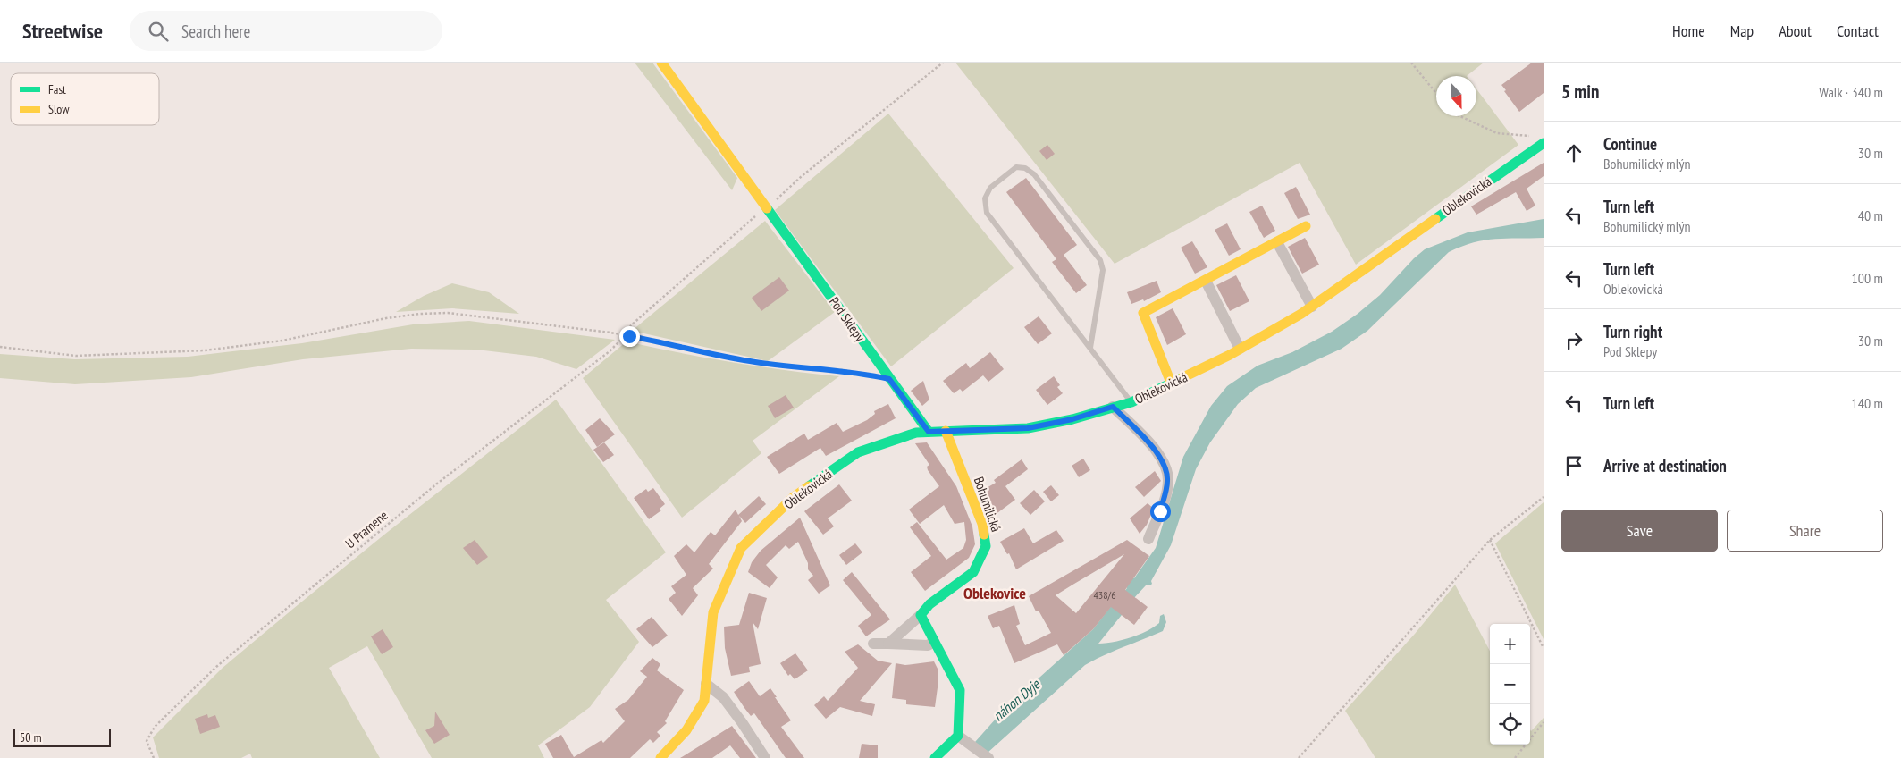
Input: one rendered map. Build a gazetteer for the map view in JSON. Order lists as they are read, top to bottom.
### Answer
{
  "streets": {
    "street": ["Oblekovická", "Pod Sklepy", "Bohumilická"],
    "path": ["U Pramene"]
  },
  "crossings": [
    ["Oblekovická", "Pod Sklepy"],
    ["Oblekovická", "Bohumilická"]
  ],
  "districts": ["Oblekovice"],
  "water": ["náhon Dyje"],
  "house_numbers": ["438/6"],
  "legend": ["Fast", "Slow"],
  "scale_bar": "50 m",
  "north": "bottom",
  "page": {
    "header": "Streetwise",
    "search": "Search here",
    "nav": [
      "Home",
      "Map",
      "About",
      "Contact"
    ],
    "heading": ["5 min", "Walk · 340 m"],
    "list": [
      ["Continue", "Bohumilický mlýn", "30 m"],
      ["Turn left", "Bohumilický mlýn", "40 m"],
      ["Turn left", "Oblekovická", "100 m"],
      ["Turn right", "Pod Sklepy", "30 m"],
      ["Turn left", "140 m"],
      "Arrive at destination"
    ],
    "buttons": ["Save", "Share"],
    "map_buttons": ["+", "−"],
    "scale": "50 m"
  }
}
